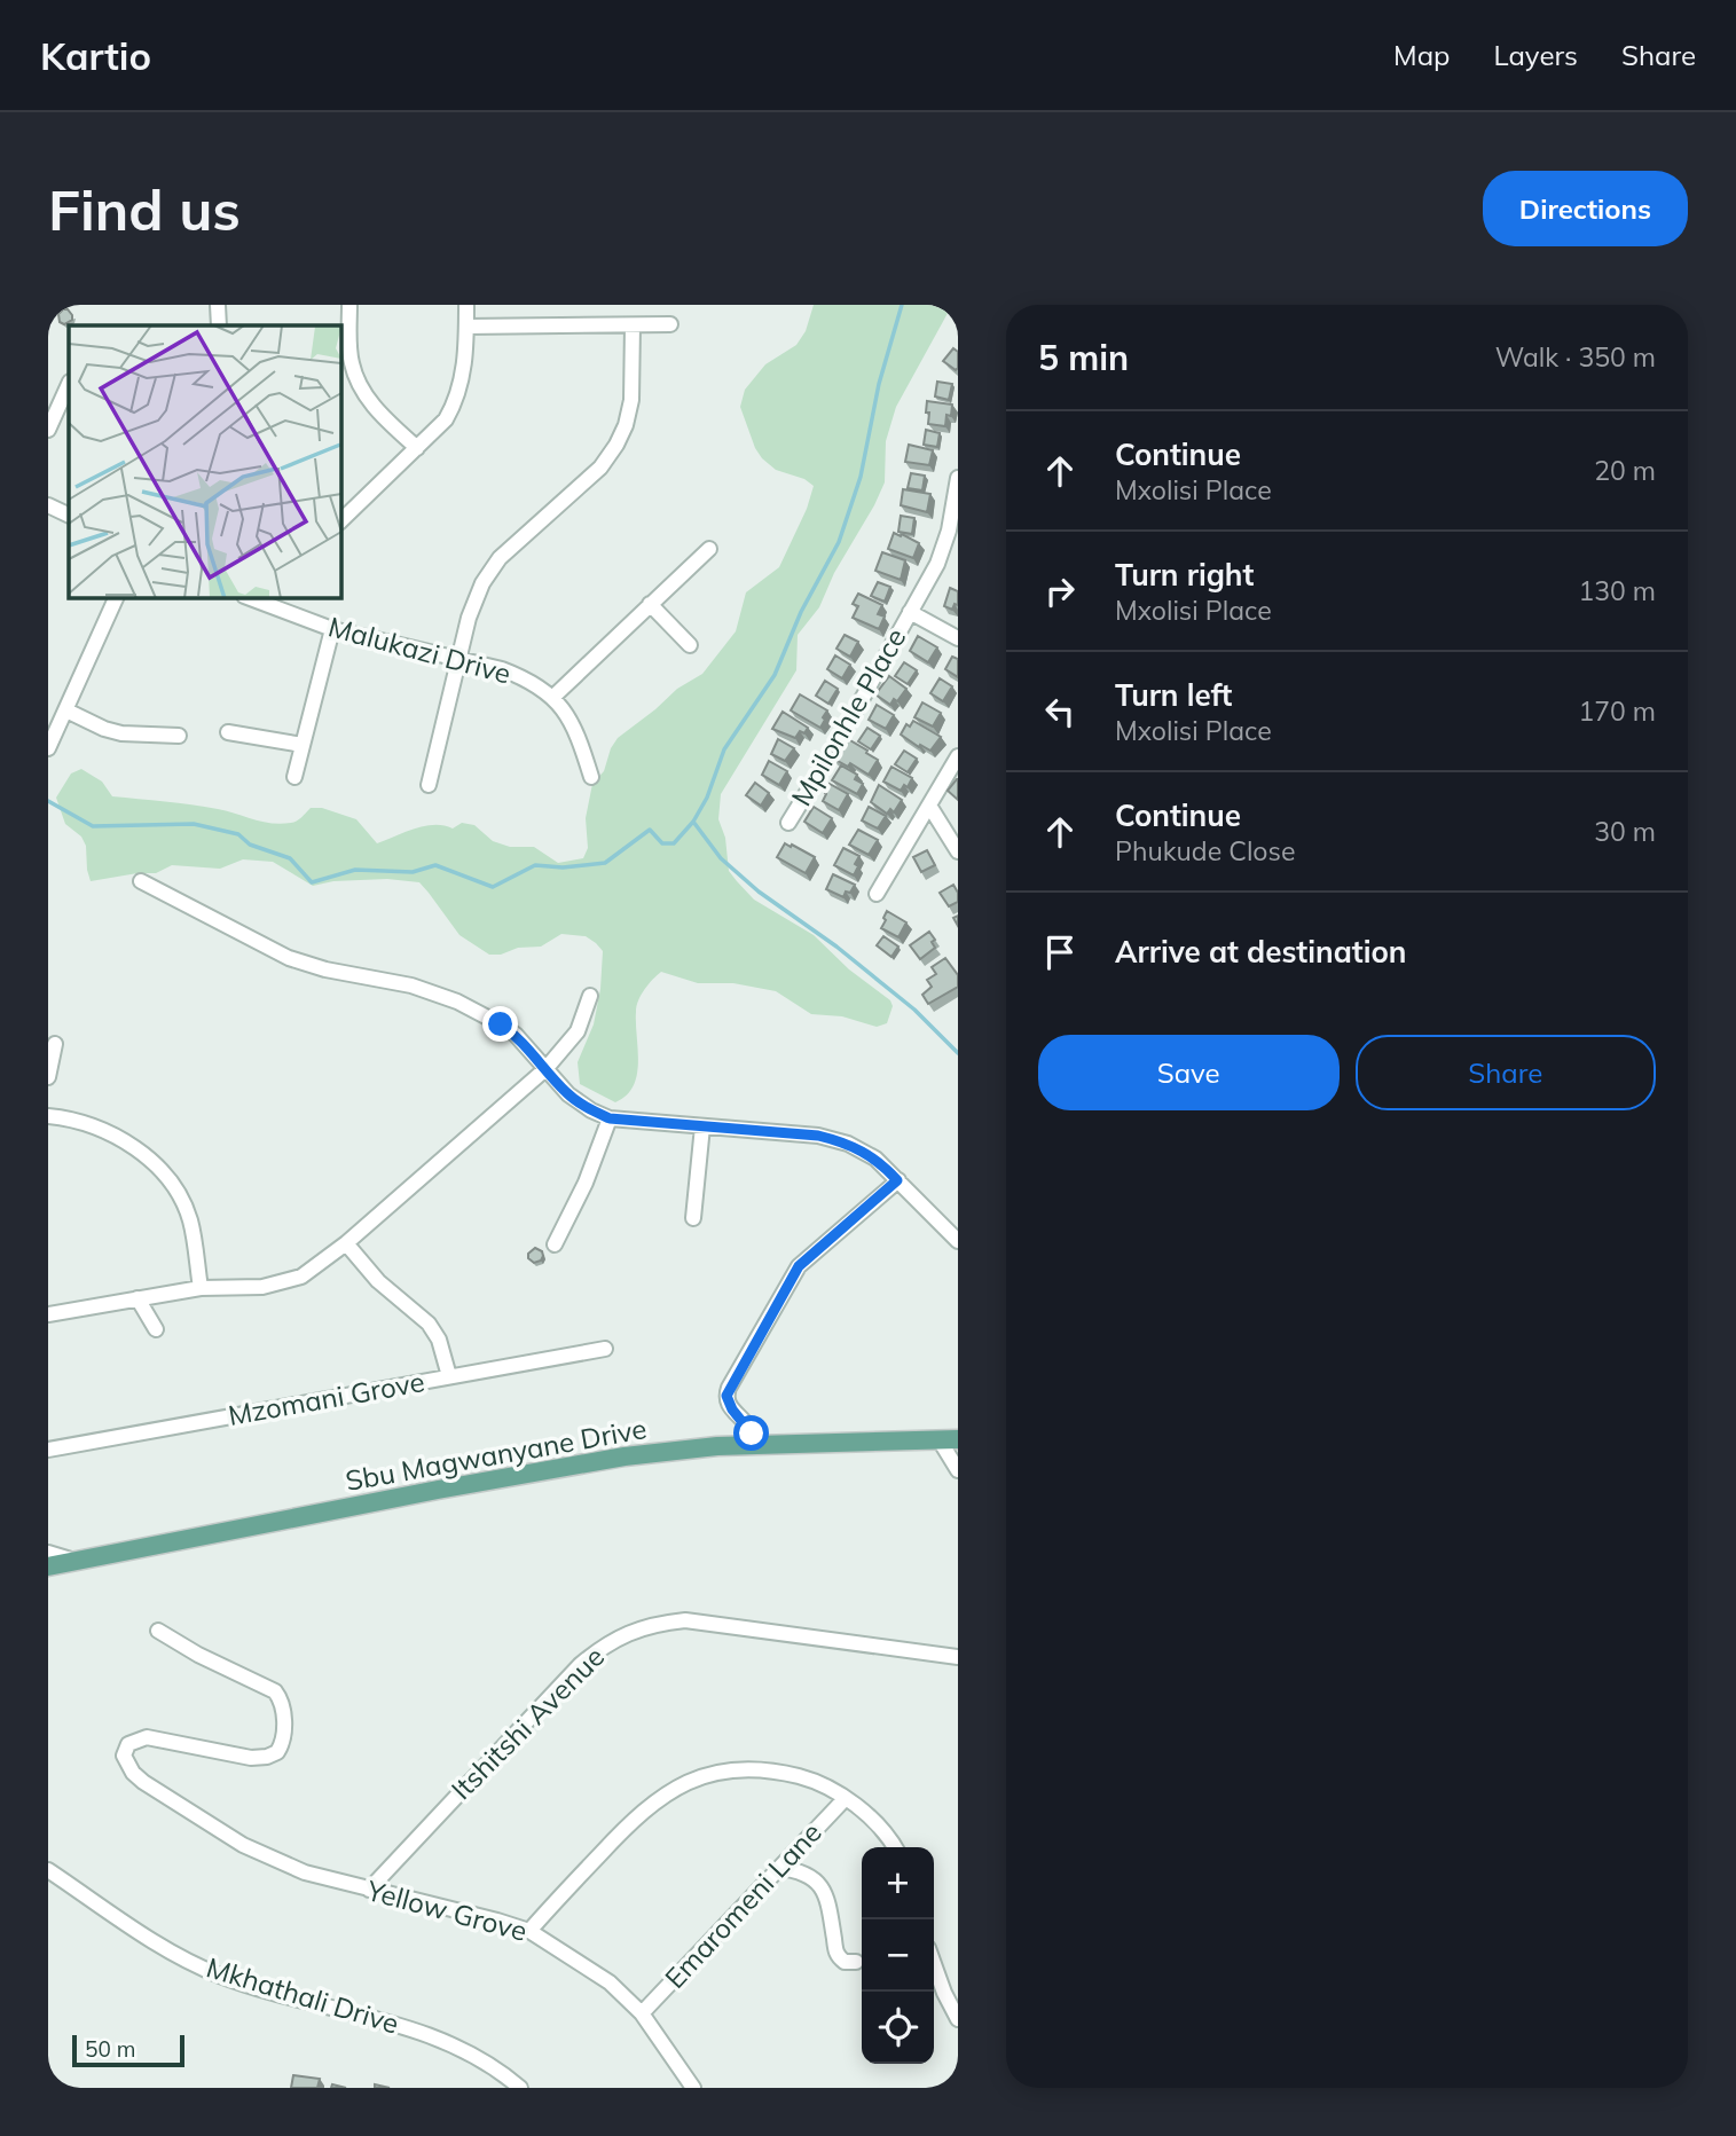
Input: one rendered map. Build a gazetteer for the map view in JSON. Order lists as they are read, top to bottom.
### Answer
{
  "streets": {
    "main road": ["Sbu Magwanyane Drive"],
    "street": [
      "Malukazi Drive",
      "Mpilonhle Place",
      "Mzomani Grove",
      "Itshitshi Avenue",
      "Emaromeni Lane",
      "Yellow Grove",
      "Mkhathali Drive"
    ]
  },
  "crossings": [
    ["Itshitshi Avenue", "Yellow Grove"],
    ["Emaromeni Lane", "Yellow Grove"]
  ],
  "scale_bar": "50 m",
  "page": {
    "header": "Kartio",
    "nav": ["Map", "Layers", "Share"],
    "buttons": [
      "Directions",
      ["Save", "Share"]
    ],
    "title": "Find us",
    "heading": ["5 min", "Walk · 350 m"],
    "list": [
      ["Continue", "Mxolisi Place", "20 m"],
      ["Turn right", "Mxolisi Place", "130 m"],
      ["Turn left", "Mxolisi Place", "170 m"],
      ["Continue", "Phukude Close", "30 m"],
      "Arrive at destination"
    ],
    "map_buttons": ["+", "−"],
    "scale": "50 m"
  }
}
